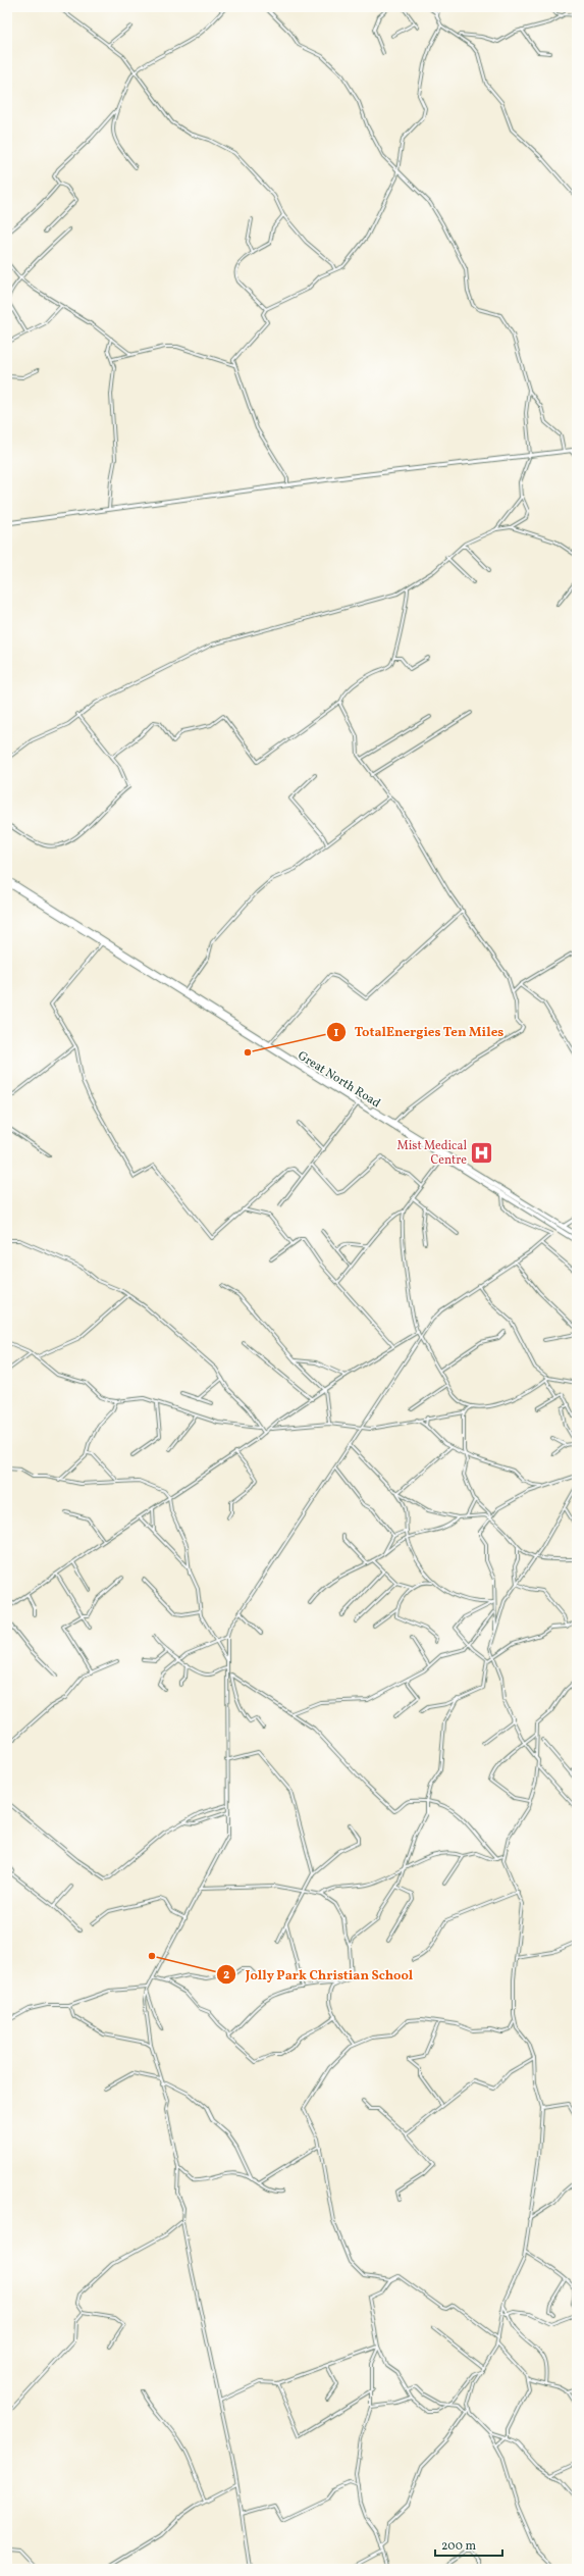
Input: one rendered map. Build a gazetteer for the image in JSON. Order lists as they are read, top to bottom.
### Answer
{
  "streets": {
    "highway": ["Great North Road"]
  },
  "places": {
    "other": ["TotalEnergies Ten Miles", "Jolly Park Christian School"],
    "hospital": ["Mist Medical Centre"]
  },
  "scale_bar": "200 m"
}
